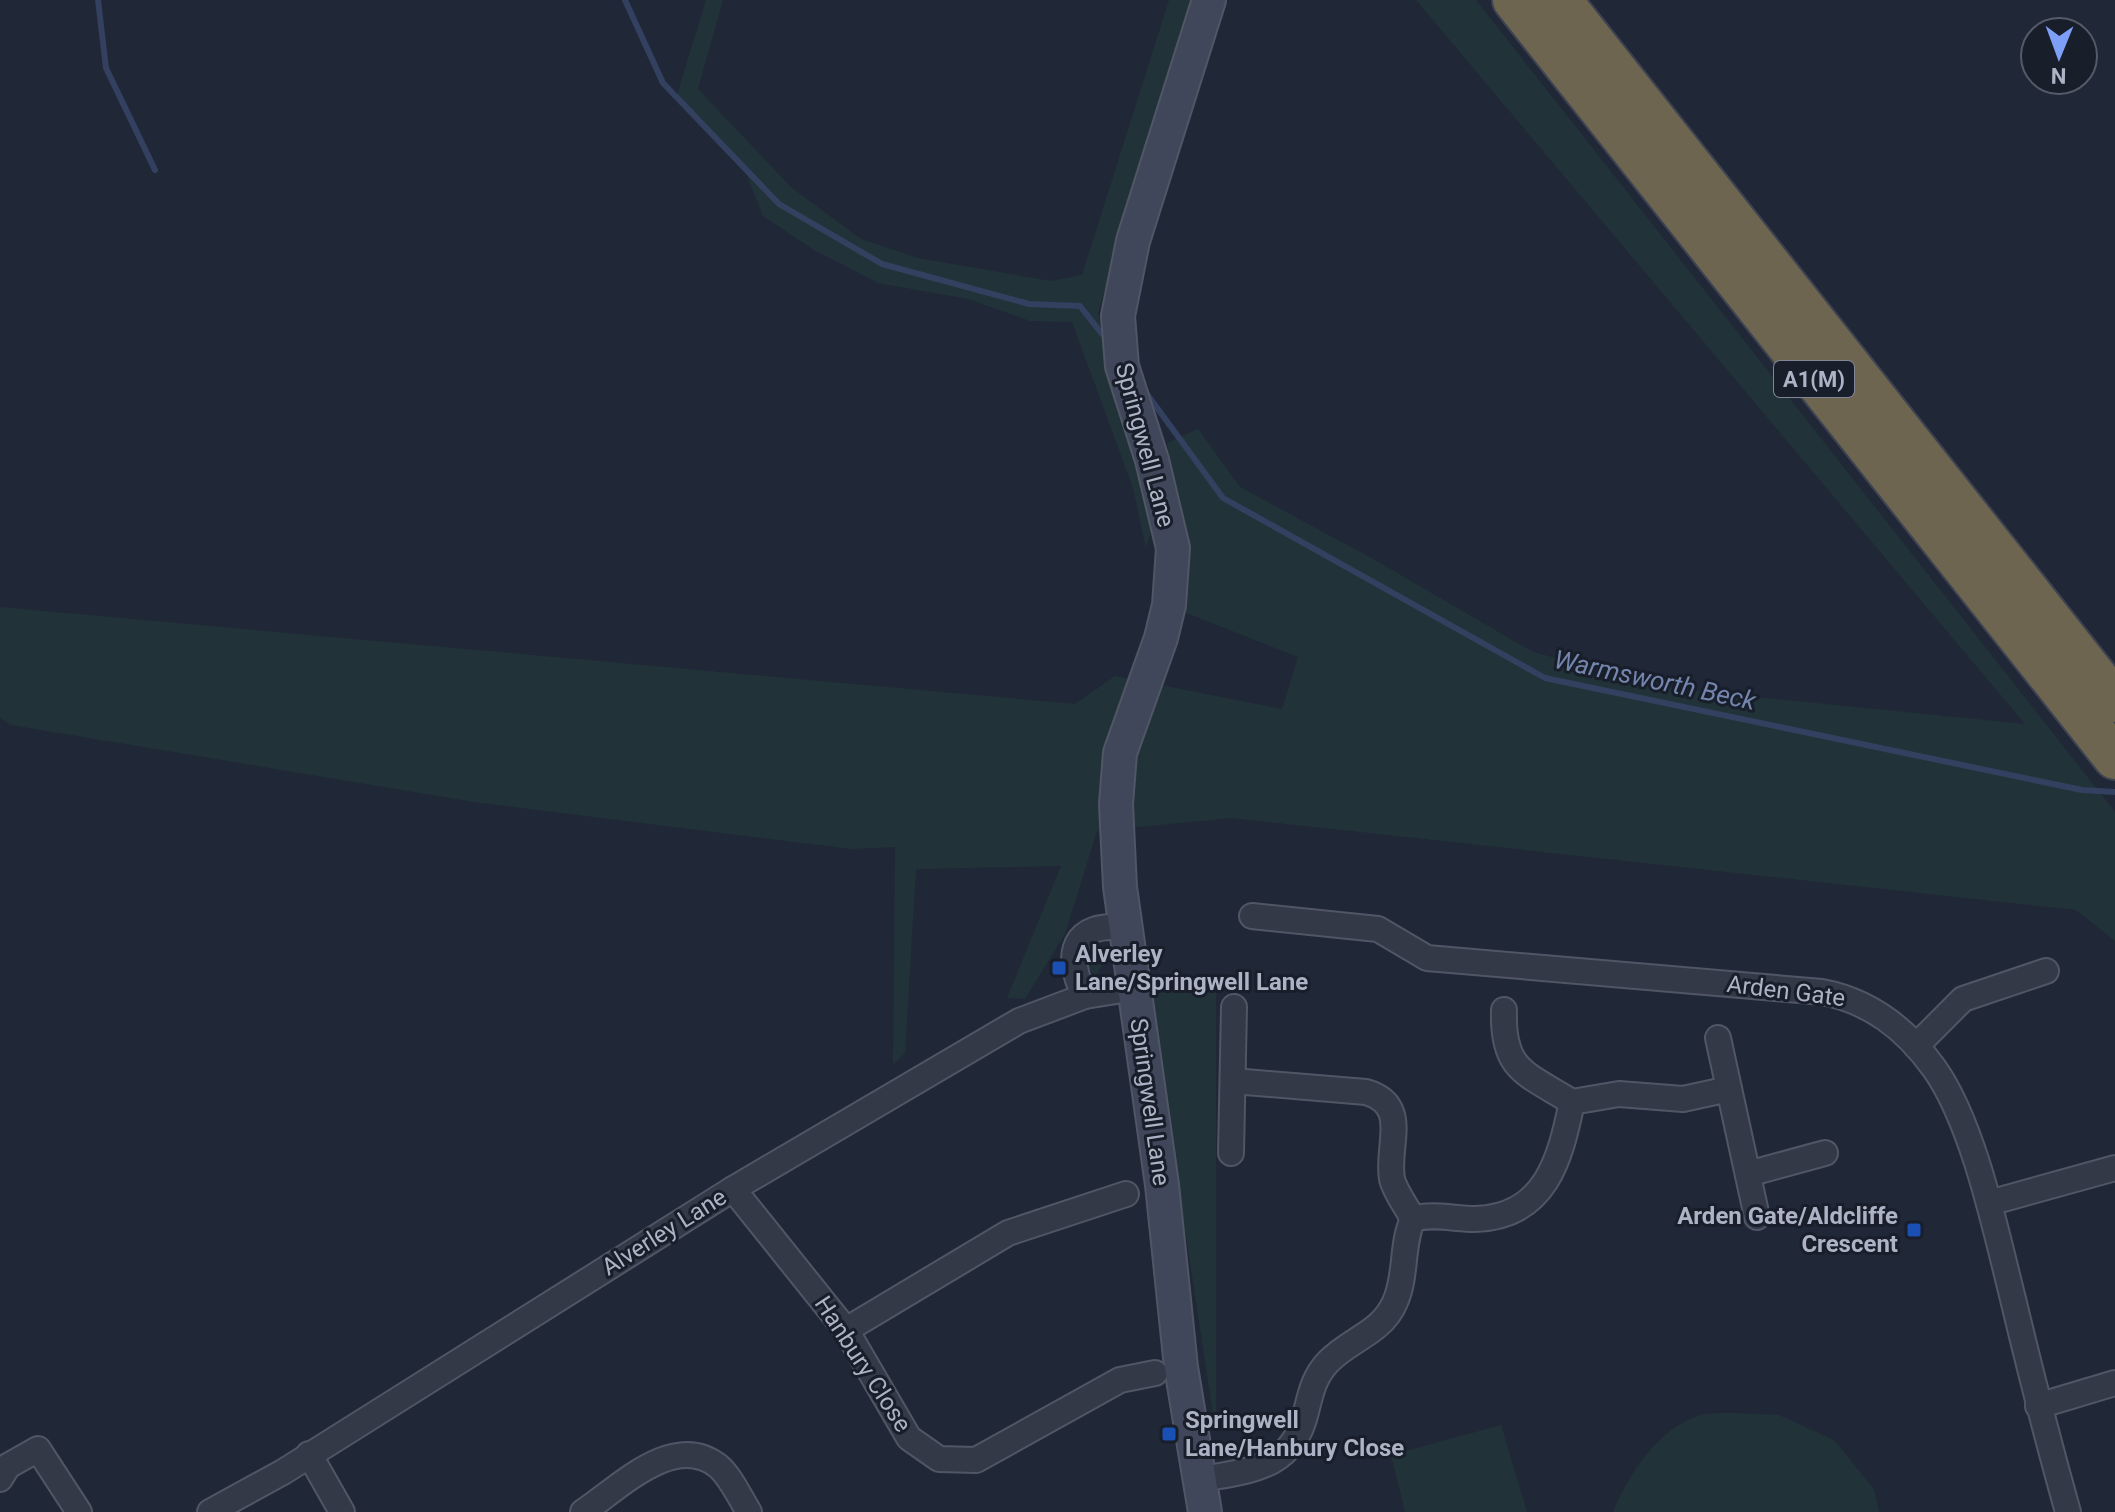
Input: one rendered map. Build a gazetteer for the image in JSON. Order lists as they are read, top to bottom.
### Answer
{
  "streets": {
    "highway": ["A1(M)"],
    "street": [
      "Springwell Lane",
      "Arden Gate",
      "Alverley Lane",
      "Hanbury Close"
    ]
  },
  "crossings": [
    ["Springwell Lane", "Alverley Lane"],
    ["Alverley Lane", "Hanbury Close"]
  ],
  "water": ["Warmsworth Beck"],
  "places": {
    "transit": ["Alverley Lane/Springwell Lane", "Arden Gate/Aldcliffe Crescent", "Springwell Lane/Hanbury Close"]
  },
  "north": "bottom"
}
